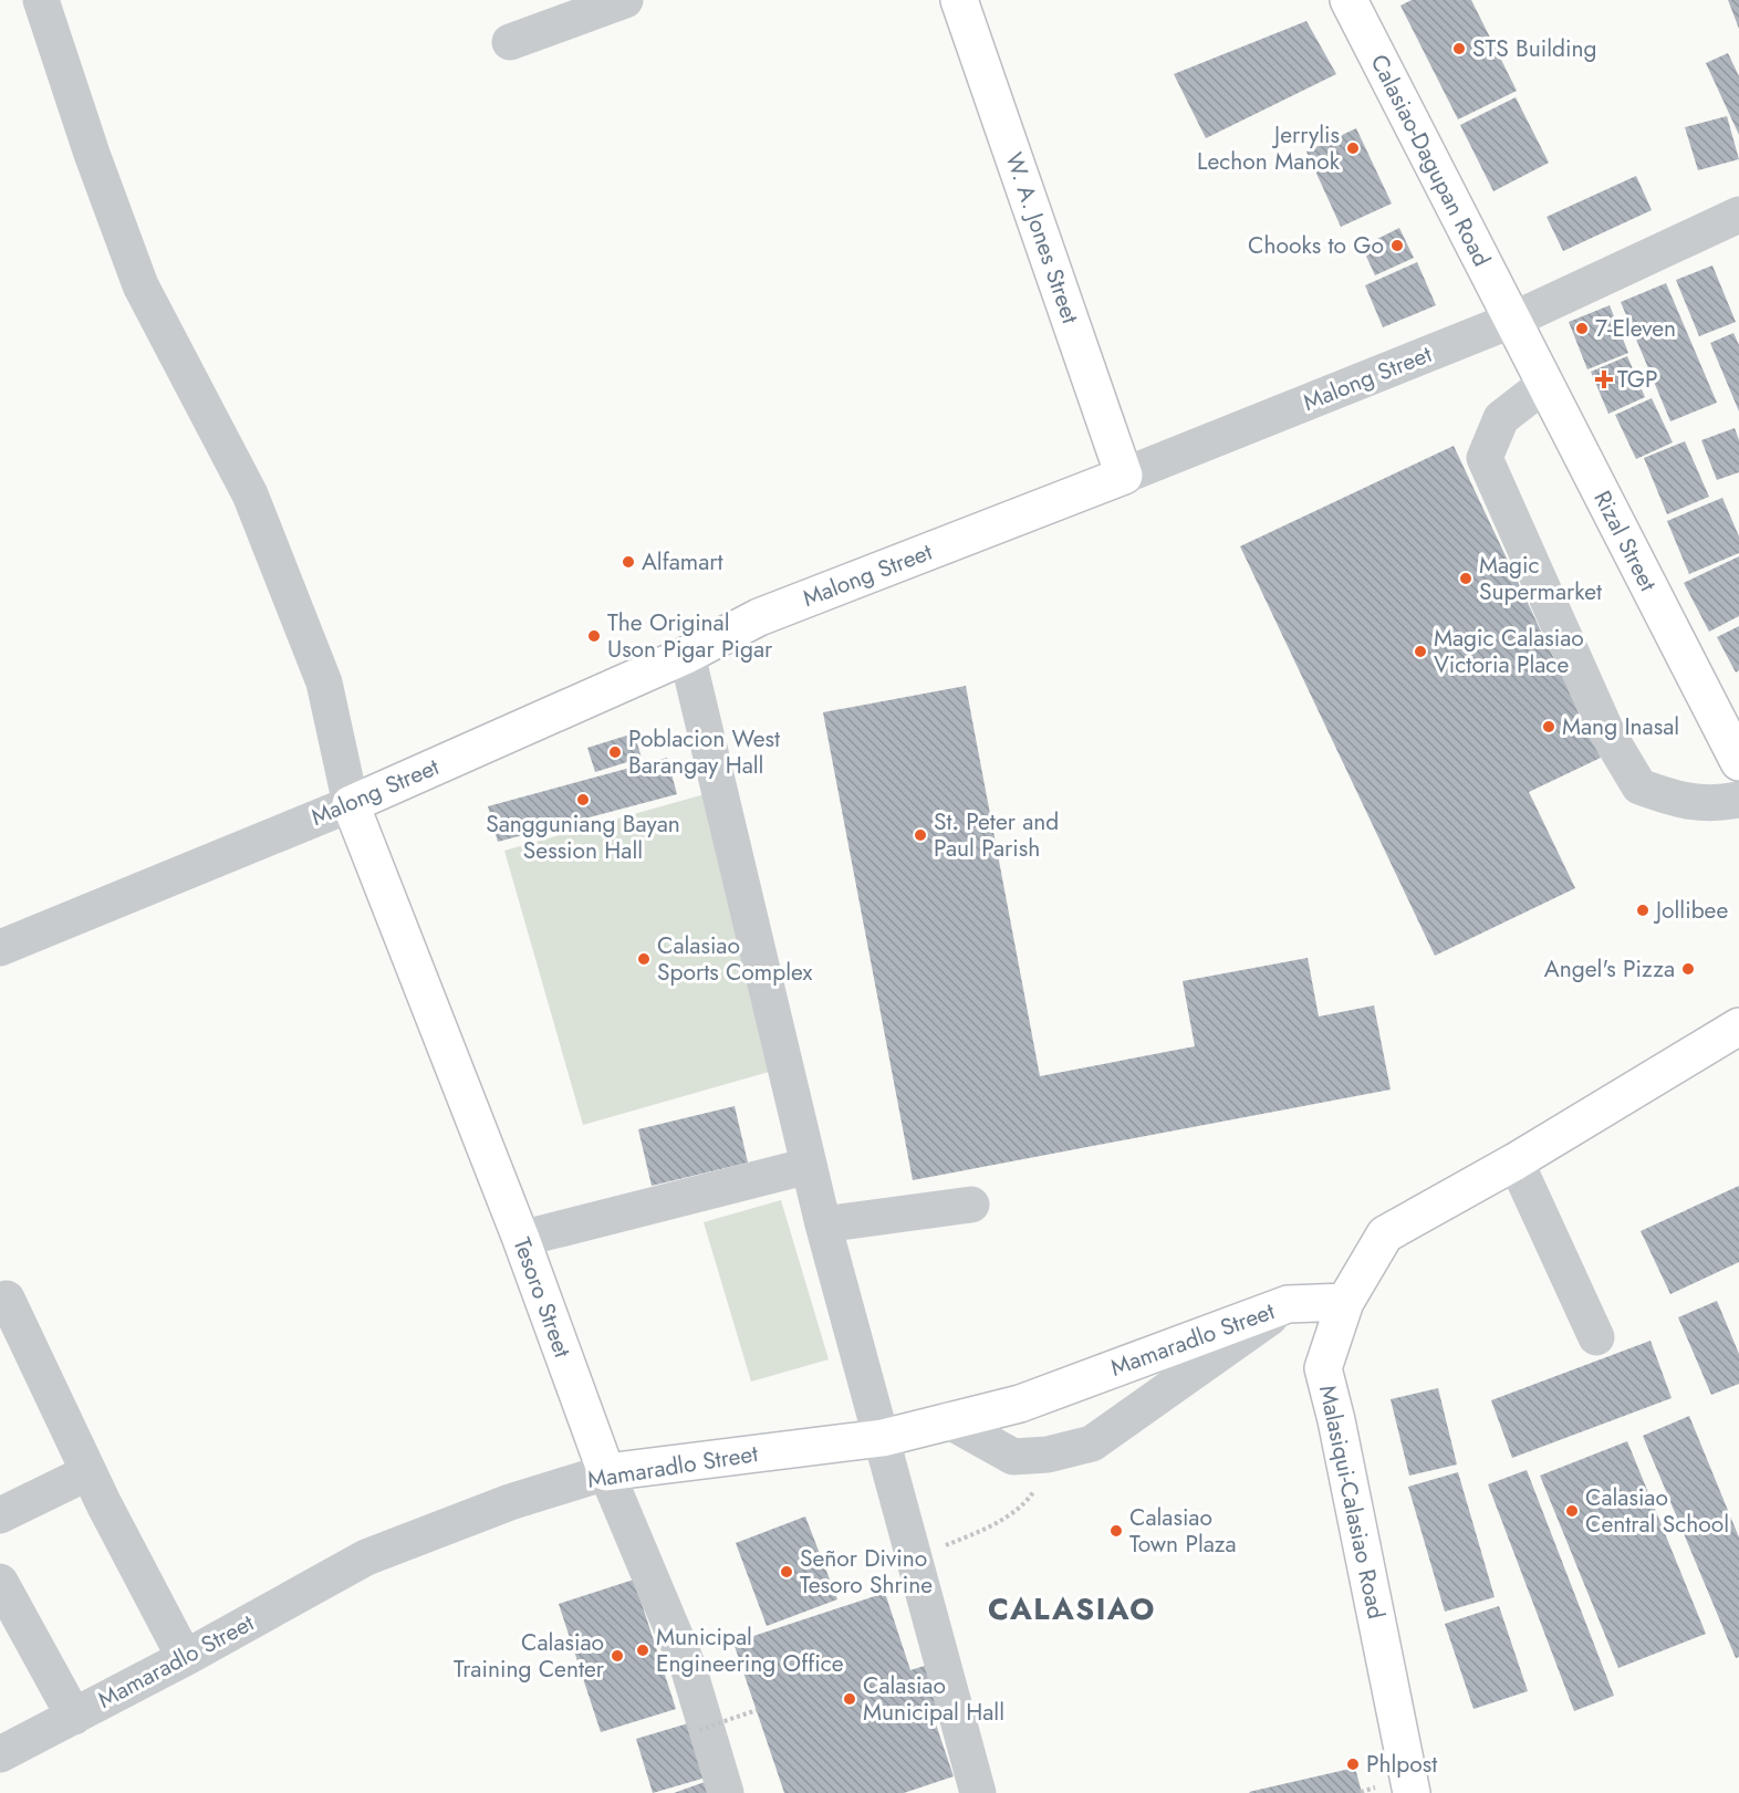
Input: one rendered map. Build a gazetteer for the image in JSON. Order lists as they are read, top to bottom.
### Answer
{
  "streets": {
    "main road": [
      "Calasiao-Dagupan Road",
      "W. A. Jones Street",
      "Malong Street",
      "Rizal Street",
      "Tesoro Street",
      "Mamaradlo Street",
      "Malasiqui-Calasiao Road"
    ]
  },
  "crossings": [
    ["Calasiao-Dagupan Road", "Malong Street"],
    ["Calasiao-Dagupan Road", "Rizal Street"],
    ["W. A. Jones Street", "Malong Street"],
    ["Malong Street", "Rizal Street"],
    ["Malong Street", "Tesoro Street"],
    ["Tesoro Street", "Mamaradlo Street"],
    ["Mamaradlo Street", "Malasiqui-Calasiao Road"]
  ],
  "districts": ["CALASIAO"],
  "places": {
    "other": [
      "STS Building",
      "Jerrylis Lechon Manok",
      "Chooks to Go",
      "7-Eleven",
      "Alfamart",
      "Magic Supermarket",
      "The Original Uson Pigar Pigar",
      "Magic Calasiao Victoria Place",
      "Mang Inasal",
      "Poblacion West Barangay Hall",
      "Sangguniang Bayan Session Hall",
      "St. Peter and Paul Parish",
      "Jollibee",
      "Calasiao Sports Complex",
      "Angel's Pizza",
      "Calasiao Central School",
      "Calasiao Town Plaza",
      "Señor Divino Tesoro Shrine",
      "Municipal Engineering Office",
      "Calasiao Training Center",
      "Calasiao Municipal Hall",
      "Phlpost"
    ],
    "health": ["TGP"]
  }
}
